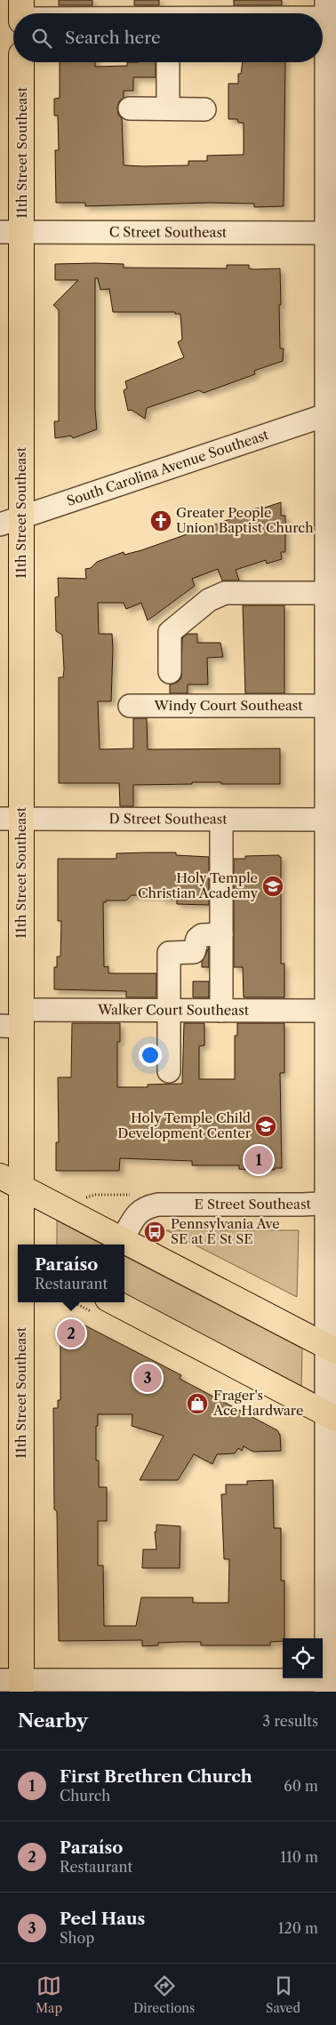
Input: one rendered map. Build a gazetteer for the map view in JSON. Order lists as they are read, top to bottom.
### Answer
{
  "streets": {
    "main road": ["11th Street Southeast"],
    "street": [
      "C Street Southeast",
      "South Carolina Avenue Southeast",
      "Windy Court Southeast",
      "D Street Southeast",
      "Walker Court Southeast",
      "E Street Southeast"
    ]
  },
  "crossings": [
    ["11th Street Southeast", "C Street Southeast"],
    ["11th Street Southeast", "South Carolina Avenue Southeast"],
    ["11th Street Southeast", "D Street Southeast"],
    ["11th Street Southeast", "Walker Court Southeast"]
  ],
  "places": {
    "church": ["Greater People Union Baptist Church"],
    "school or university": ["Holy Temple Christian Academy", "Holy Temple Child Development Center"],
    "bus stop": ["Pennsylvania Ave SE at E St SE"],
    "shop": ["Frager's Ace Hardware"]
  },
  "page": {
    "search": "Search here",
    "pins": ["1", "2", "3"],
    "popup": ["Paraíso", "Restaurant"],
    "heading": ["Nearby", "3 results"],
    "list": [
      {
        "mark": "1",
        "name": "First Brethren Church",
        "note": "Church",
        "value": "60 m"
      },
      {
        "mark": "2",
        "name": "Paraíso",
        "note": "Restaurant",
        "value": "110 m"
      },
      {
        "mark": "3",
        "name": "Peel Haus",
        "note": "Shop",
        "value": "120 m"
      }
    ],
    "nav": ["Map", "Directions", "Saved"]
  }
}
